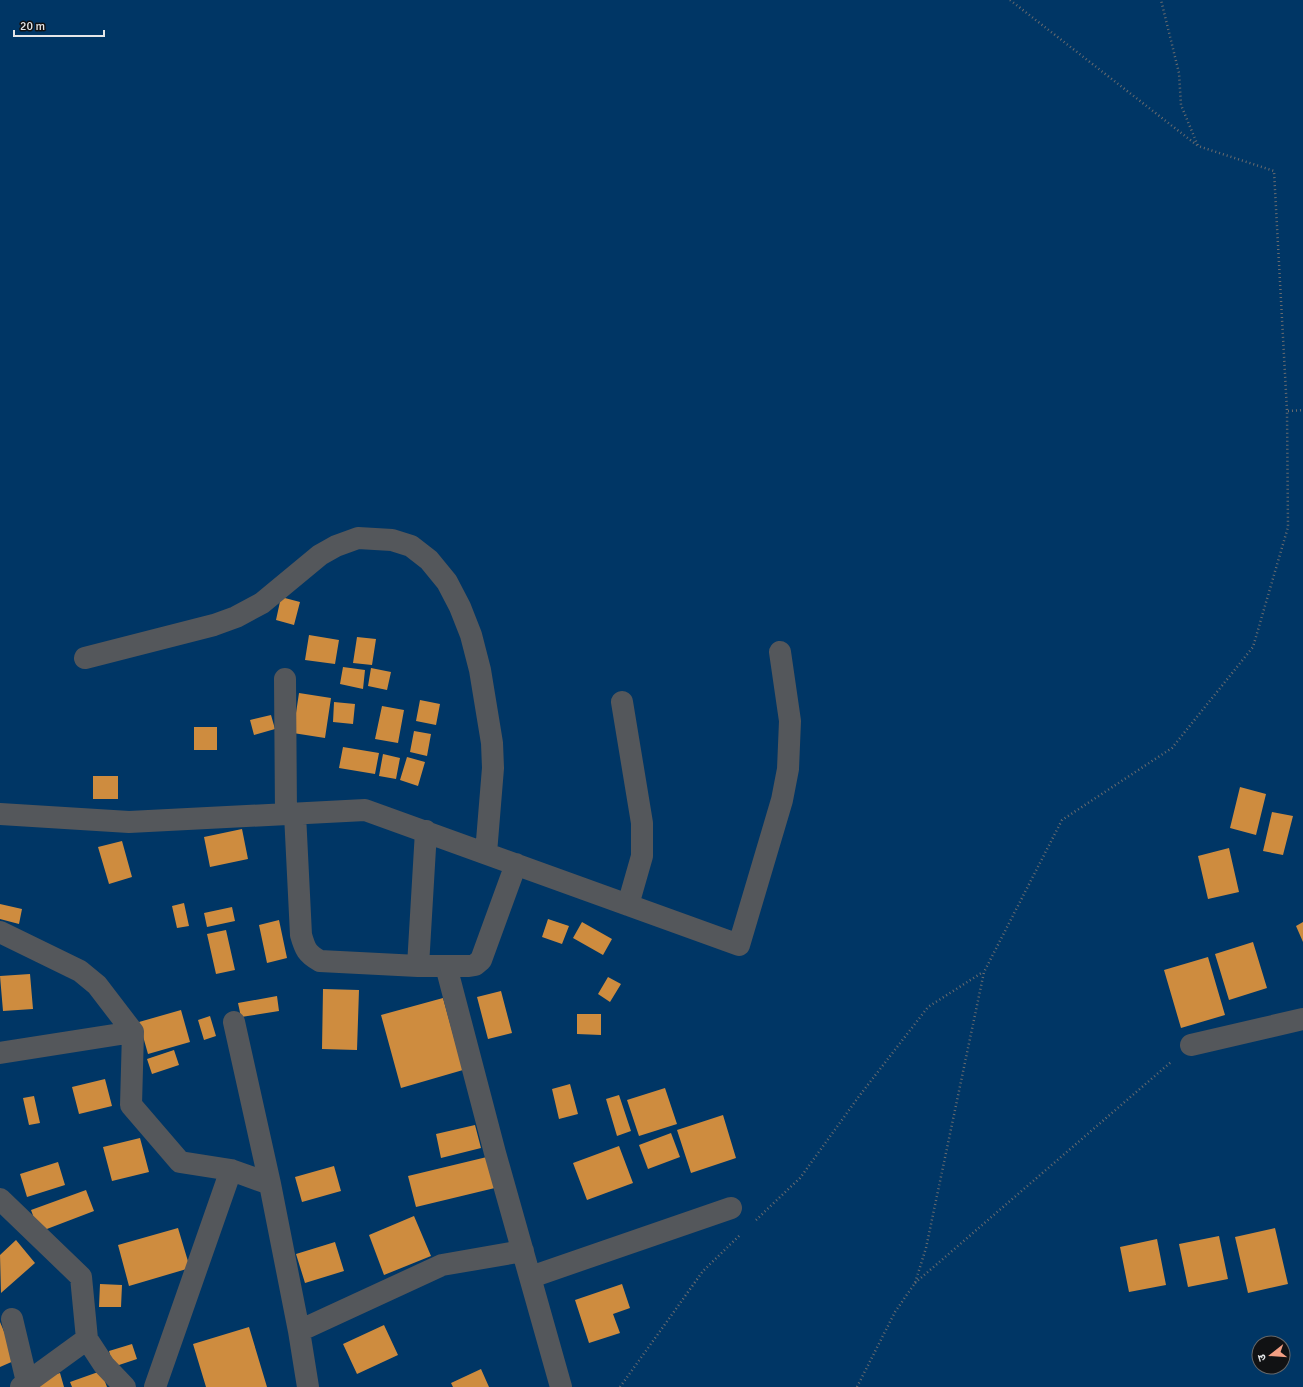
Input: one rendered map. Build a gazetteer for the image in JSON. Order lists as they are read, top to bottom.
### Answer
{
  "scale_bar": "20 m",
  "north": "left"
}
